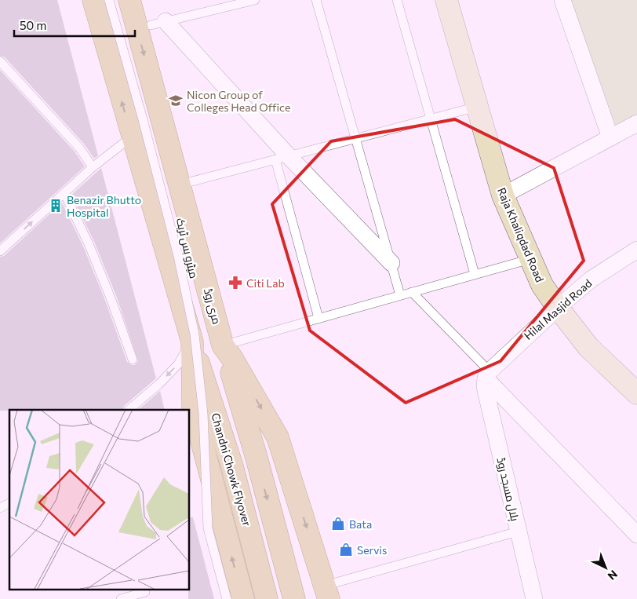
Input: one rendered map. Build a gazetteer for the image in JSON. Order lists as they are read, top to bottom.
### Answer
{
  "streets": {
    "main road": ["مری روڈ", "Chandni Chowk Flyover"],
    "street": ["Raja Khaliqdad Road", "Hilal Masjid Road", "ہلال مسجد روڈ"],
    "lane": ["میٹرو بس ٹریک"]
  },
  "crossings": [
    ["Raja Khaliqdad Road", "Hilal Masjid Road"],
    ["Hilal Masjid Road", "ہلال مسجد روڈ"]
  ],
  "places": {
    "school or university": ["Nicon Group of Colleges Head Office"],
    "building": ["Benazir Bhutto Hospital"],
    "pharmacy": ["Citi Lab"],
    "shop": ["Bata", "Servis"]
  },
  "scale_bar": "50 m",
  "north": "bottom right"
}
